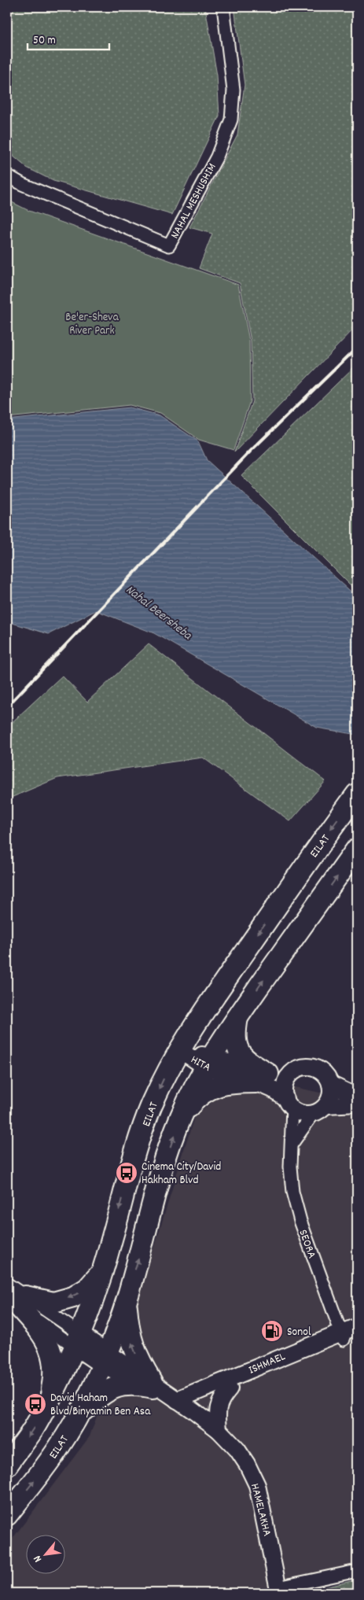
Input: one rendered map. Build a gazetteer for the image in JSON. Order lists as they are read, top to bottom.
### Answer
{
  "streets": {
    "highway": ["EILAT"],
    "street": [
      "NAHAL MESHUSHIM",
      "HITA",
      "SEORA",
      "ISHMAEL",
      "HAMELAKHA"
    ]
  },
  "crossings": [
    ["EILAT", "HITA"],
    ["EILAT", "HAMELAKHA"],
    ["HITA", "SEORA"],
    ["SEORA", "ISHMAEL"],
    ["ISHMAEL", "HAMELAKHA"]
  ],
  "water": ["Nahal Beersheba"],
  "parks": ["Be'er-Sheva River Park"],
  "places": {
    "bus stop": ["Cinema City/David Hakham Blvd", "David Haham Blvd/Binyamin Ben Asa"],
    "fuel station": ["Sonol"]
  },
  "scale_bar": "50 m",
  "north": "bottom left"
}
